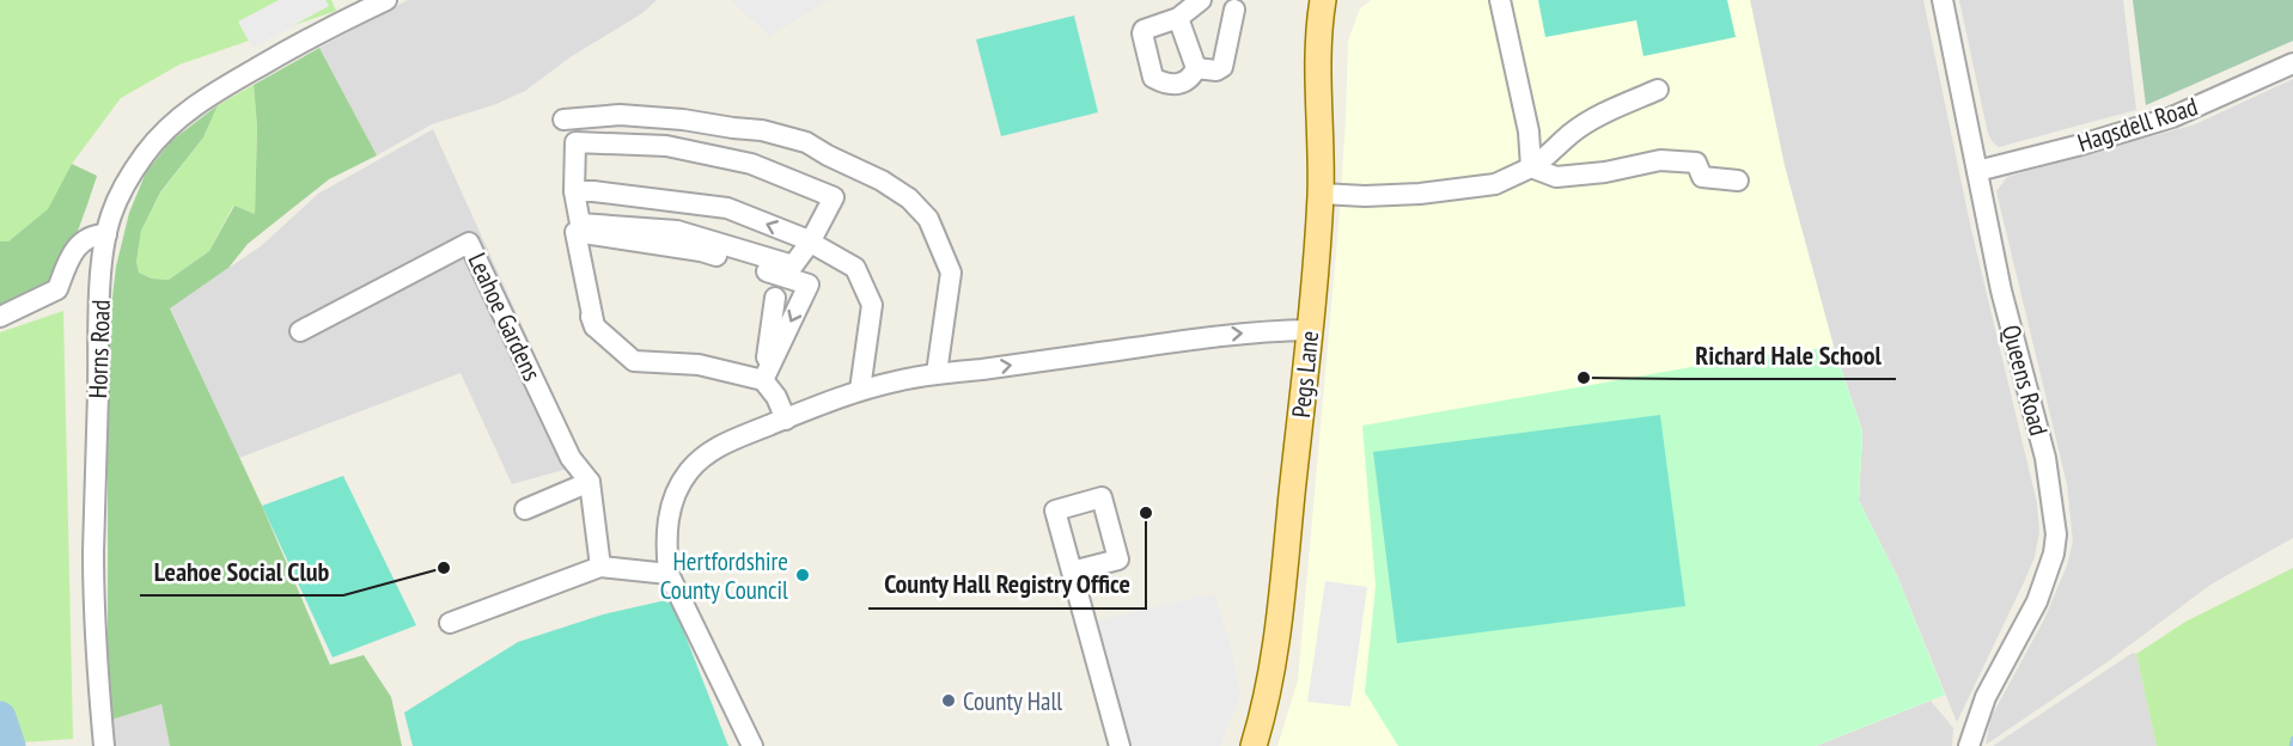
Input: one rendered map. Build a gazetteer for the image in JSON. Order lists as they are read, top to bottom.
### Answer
{
  "streets": {
    "main road": ["Pegs Lane"],
    "street": [
      "Hagsdell Road",
      "Leahoe Gardens",
      "Horns Road",
      "Queens Road"
    ]
  },
  "crossings": [
    ["Hagsdell Road", "Queens Road"]
  ],
  "places": [
    "Richard Hale School",
    "County Hall Registry Office",
    "Leahoe Social Club",
    "Hertfordshire County Council",
    "County Hall"
  ]
}
